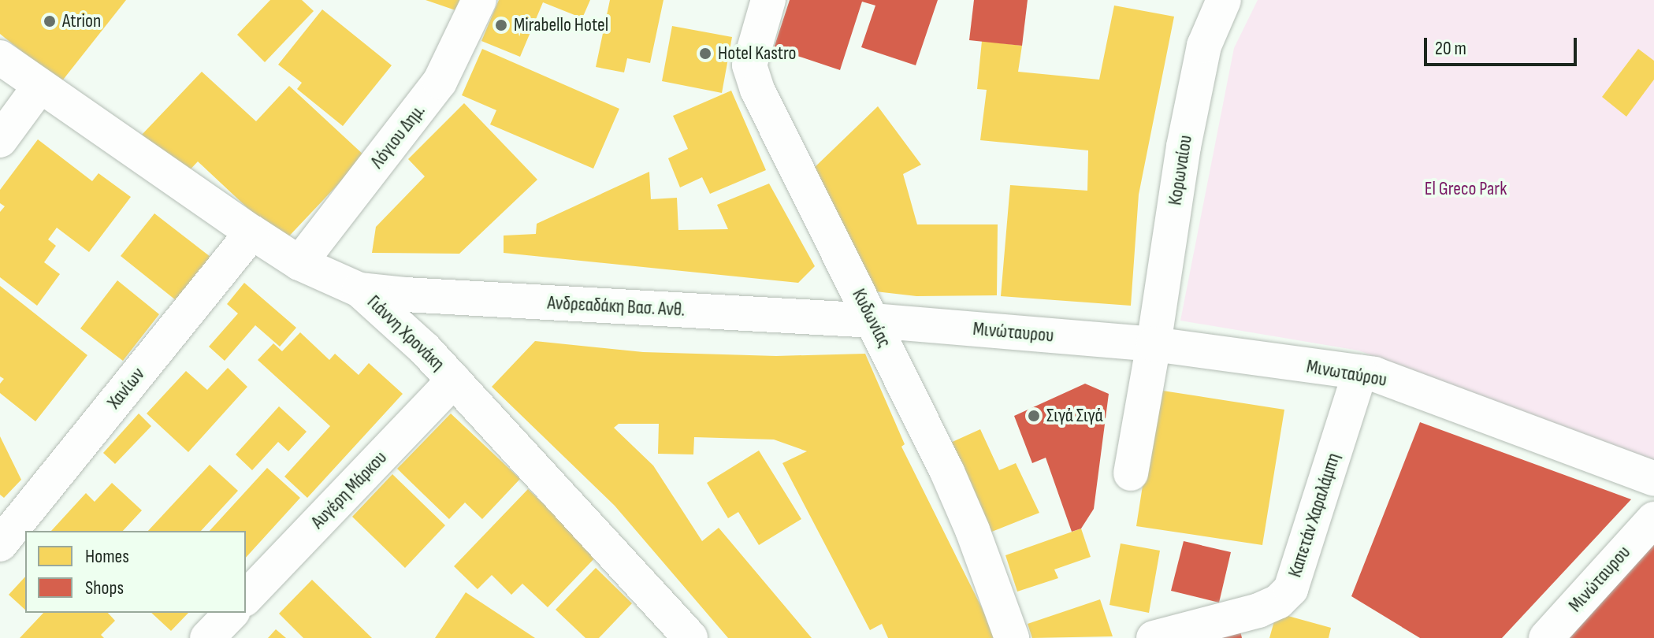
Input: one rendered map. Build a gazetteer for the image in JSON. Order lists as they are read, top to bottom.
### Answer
{
  "streets": {
    "street": [
      "Λόγιου Δημ.",
      "Κορωναίου",
      "Ανδρεαδάκη Βασ. Ανθ.",
      "Κυδωνίας",
      "Μινώταυρου",
      "Γιάννη Χρονάκη",
      "Μινωταύρου",
      "Χανίων",
      "Αυγέρη Μάρκου",
      "Καπετάν Χαραλάμπη"
    ]
  },
  "crossings": [
    ["Λόγιου Δημ.", "Γιάννη Χρονάκη"],
    ["Κορωναίου", "Μινώταυρου"],
    ["Κορωναίου", "Μινωταύρου"],
    ["Ανδρεαδάκη Βασ. Ανθ.", "Κυδωνίας"],
    ["Ανδρεαδάκη Βασ. Ανθ.", "Μινώταυρου"],
    ["Ανδρεαδάκη Βασ. Ανθ.", "Γιάννη Χρονάκη"],
    ["Κυδωνίας", "Μινώταυρου"],
    ["Μινώταυρου", "Μινωταύρου"],
    ["Γιάννη Χρονάκη", "Χανίων"],
    ["Γιάννη Χρονάκη", "Αυγέρη Μάρκου"],
    ["Μινωταύρου", "Καπετάν Χαραλάμπη"]
  ],
  "parks": ["El Greco Park"],
  "places": [
    "Atrion",
    "Mirabello Hotel",
    "Hotel Kastro",
    "Σιγά Σιγά"
  ],
  "legend": ["Homes", "Shops"],
  "scale_bar": "20 m"
}
